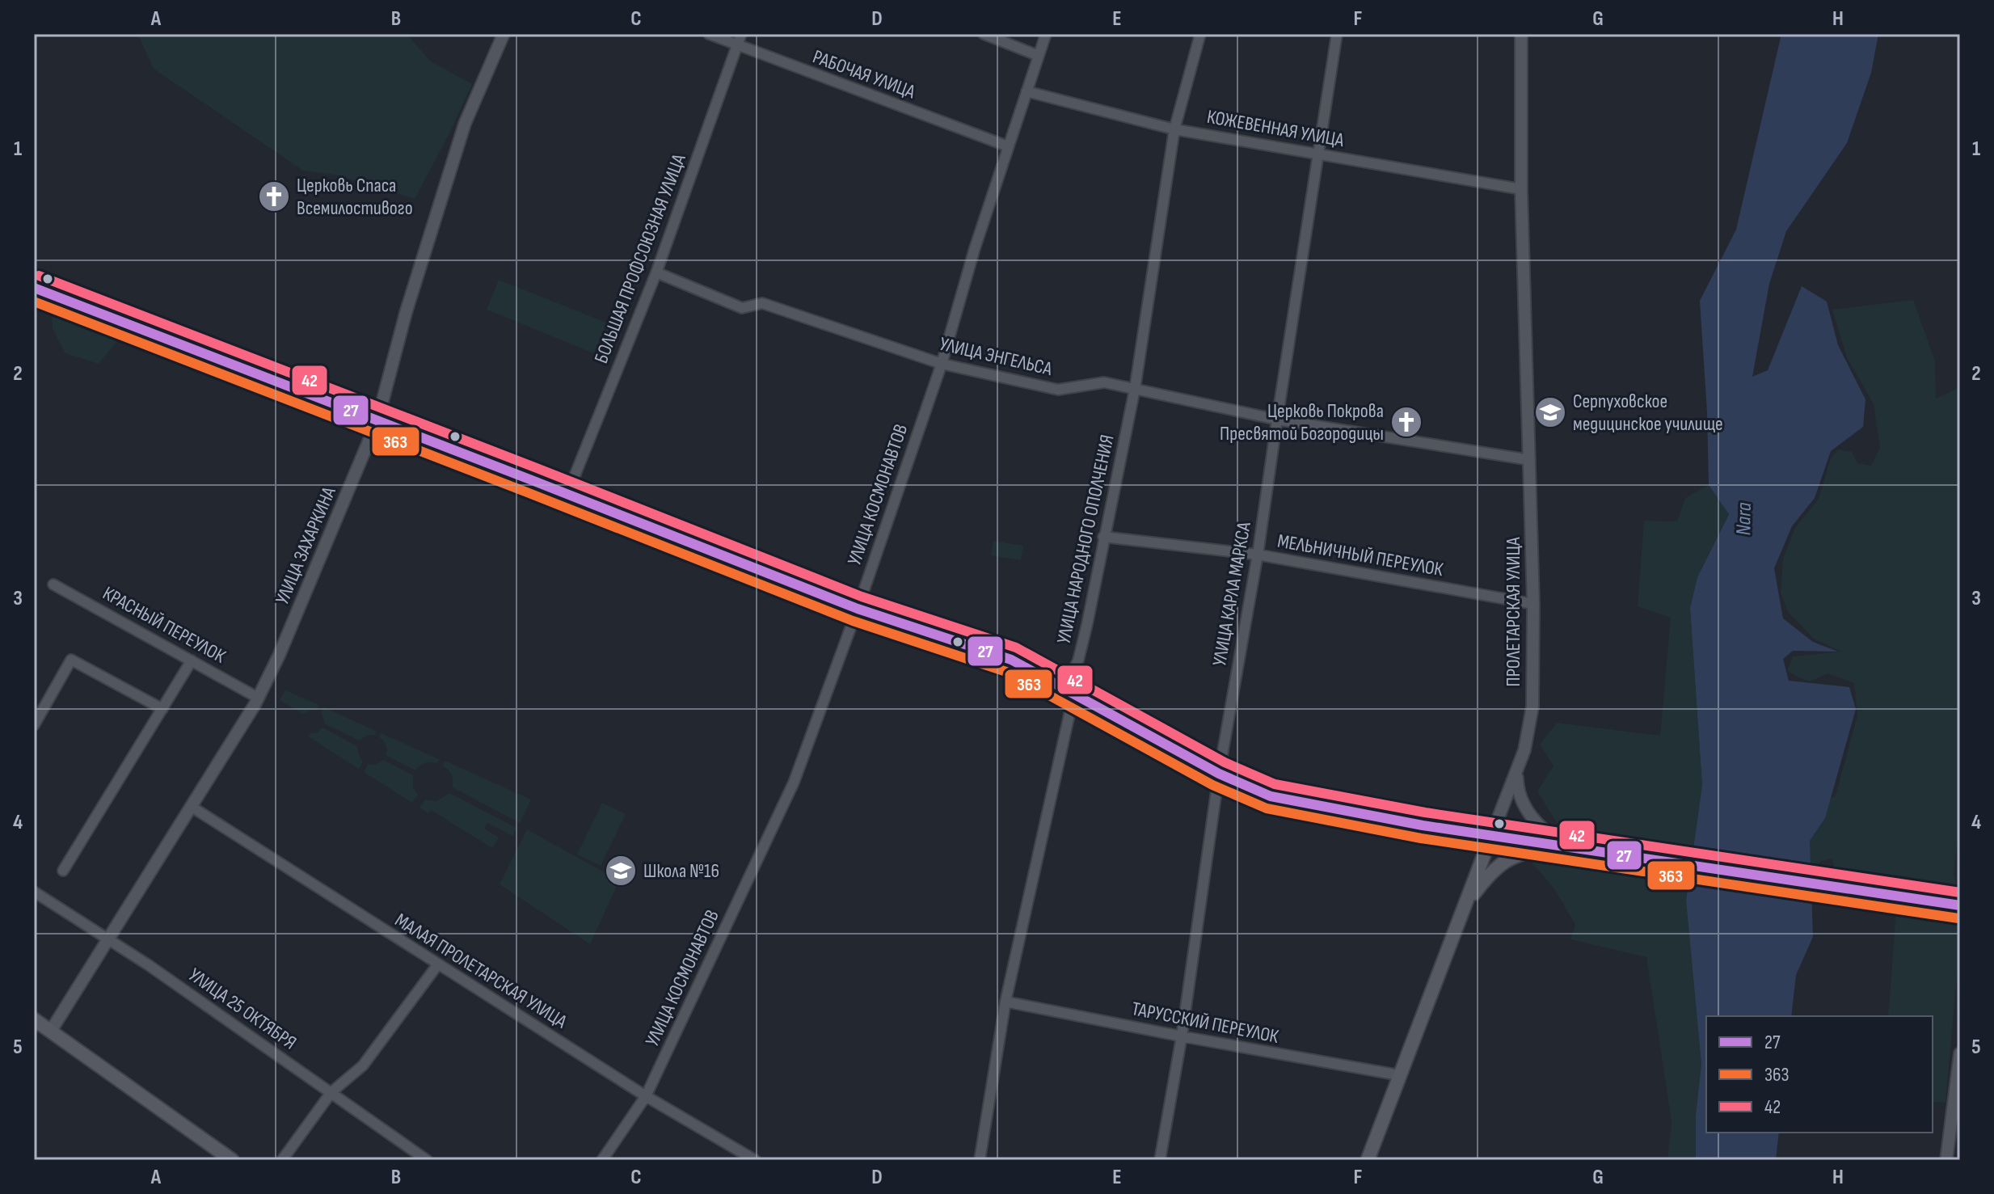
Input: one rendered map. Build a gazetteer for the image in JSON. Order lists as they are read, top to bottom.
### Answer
{
  "streets": {
    "main road": ["ПРОЛЕТАРСКАЯ УЛИЦА"],
    "street": [
      "РАБОЧАЯ УЛИЦА",
      "КОЖЕВЕННАЯ УЛИЦА",
      "БОЛЬШАЯ ПРОФСОЮЗНАЯ УЛИЦА",
      "УЛИЦА ЭНГЕЛЬСА",
      "УЛИЦА КОСМОНАВТОВ",
      "УЛИЦА НАРОДНОГО ОПОЛЧЕНИЯ",
      "УЛИЦА ЗАХАРКИНА",
      "МЕЛЬНИЧНЫЙ ПЕРЕУЛОК",
      "УЛИЦА КАРЛА МАРКСА",
      "КРАСНЫЙ ПЕРЕУЛОК",
      "МАЛАЯ ПРОЛЕТАРСКАЯ УЛИЦА",
      "УЛИЦА 25 ОКТЯБРЯ",
      "ТАРУССКИЙ ПЕРЕУЛОК"
    ]
  },
  "crossings": [
    ["РАБОЧАЯ УЛИЦА", "БОЛЬШАЯ ПРОФСОЮЗНАЯ УЛИЦА"],
    ["РАБОЧАЯ УЛИЦА", "УЛИЦА КОСМОНАВТОВ"],
    ["КОЖЕВЕННАЯ УЛИЦА", "УЛИЦА КОСМОНАВТОВ"],
    ["КОЖЕВЕННАЯ УЛИЦА", "УЛИЦА НАРОДНОГО ОПОЛЧЕНИЯ"],
    ["КОЖЕВЕННАЯ УЛИЦА", "УЛИЦА КАРЛА МАРКСА"],
    ["КОЖЕВЕННАЯ УЛИЦА", "ПРОЛЕТАРСКАЯ УЛИЦА"],
    ["БОЛЬШАЯ ПРОФСОЮЗНАЯ УЛИЦА", "УЛИЦА ЭНГЕЛЬСА"],
    ["УЛИЦА ЭНГЕЛЬСА", "УЛИЦА КОСМОНАВТОВ"],
    ["УЛИЦА ЭНГЕЛЬСА", "УЛИЦА НАРОДНОГО ОПОЛЧЕНИЯ"],
    ["УЛИЦА ЭНГЕЛЬСА", "УЛИЦА КАРЛА МАРКСА"],
    ["УЛИЦА ЭНГЕЛЬСА", "ПРОЛЕТАРСКАЯ УЛИЦА"],
    ["УЛИЦА КОСМОНАВТОВ", "МАЛАЯ ПРОЛЕТАРСКАЯ УЛИЦА"],
    ["УЛИЦА НАРОДНОГО ОПОЛЧЕНИЯ", "МЕЛЬНИЧНЫЙ ПЕРЕУЛОК"],
    ["УЛИЦА НАРОДНОГО ОПОЛЧЕНИЯ", "ТАРУССКИЙ ПЕРЕУЛОК"],
    ["УЛИЦА ЗАХАРКИНА", "КРАСНЫЙ ПЕРЕУЛОК"],
    ["УЛИЦА ЗАХАРКИНА", "МАЛАЯ ПРОЛЕТАРСКАЯ УЛИЦА"],
    ["УЛИЦА ЗАХАРКИНА", "УЛИЦА 25 ОКТЯБРЯ"],
    ["МЕЛЬНИЧНЫЙ ПЕРЕУЛОК", "УЛИЦА КАРЛА МАРКСА"],
    ["МЕЛЬНИЧНЫЙ ПЕРЕУЛОК", "ПРОЛЕТАРСКАЯ УЛИЦА"],
    ["УЛИЦА КАРЛА МАРКСА", "ТАРУССКИЙ ПЕРЕУЛОК"],
    ["ПРОЛЕТАРСКАЯ УЛИЦА", "ТАРУССКИЙ ПЕРЕУЛОК"]
  ],
  "water": ["Nara"],
  "places": {
    "church": ["Церковь Спаса Всемилостивого", "Церковь Покрова Пресвятой Богородицы"],
    "school or university": ["Серпуховское медицинское училище", "Школа №16"]
  },
  "lines": ["transit line 42", "transit line 27", "transit line 363"],
  "legend": ["27", "363", "42"],
  "grid": {
    "columns": [
      "A",
      "B",
      "C",
      "D",
      "E",
      "F",
      "G",
      "H"
    ],
    "rows": [
      "1",
      "2",
      "3",
      "4",
      "5"
    ]
  }
}
